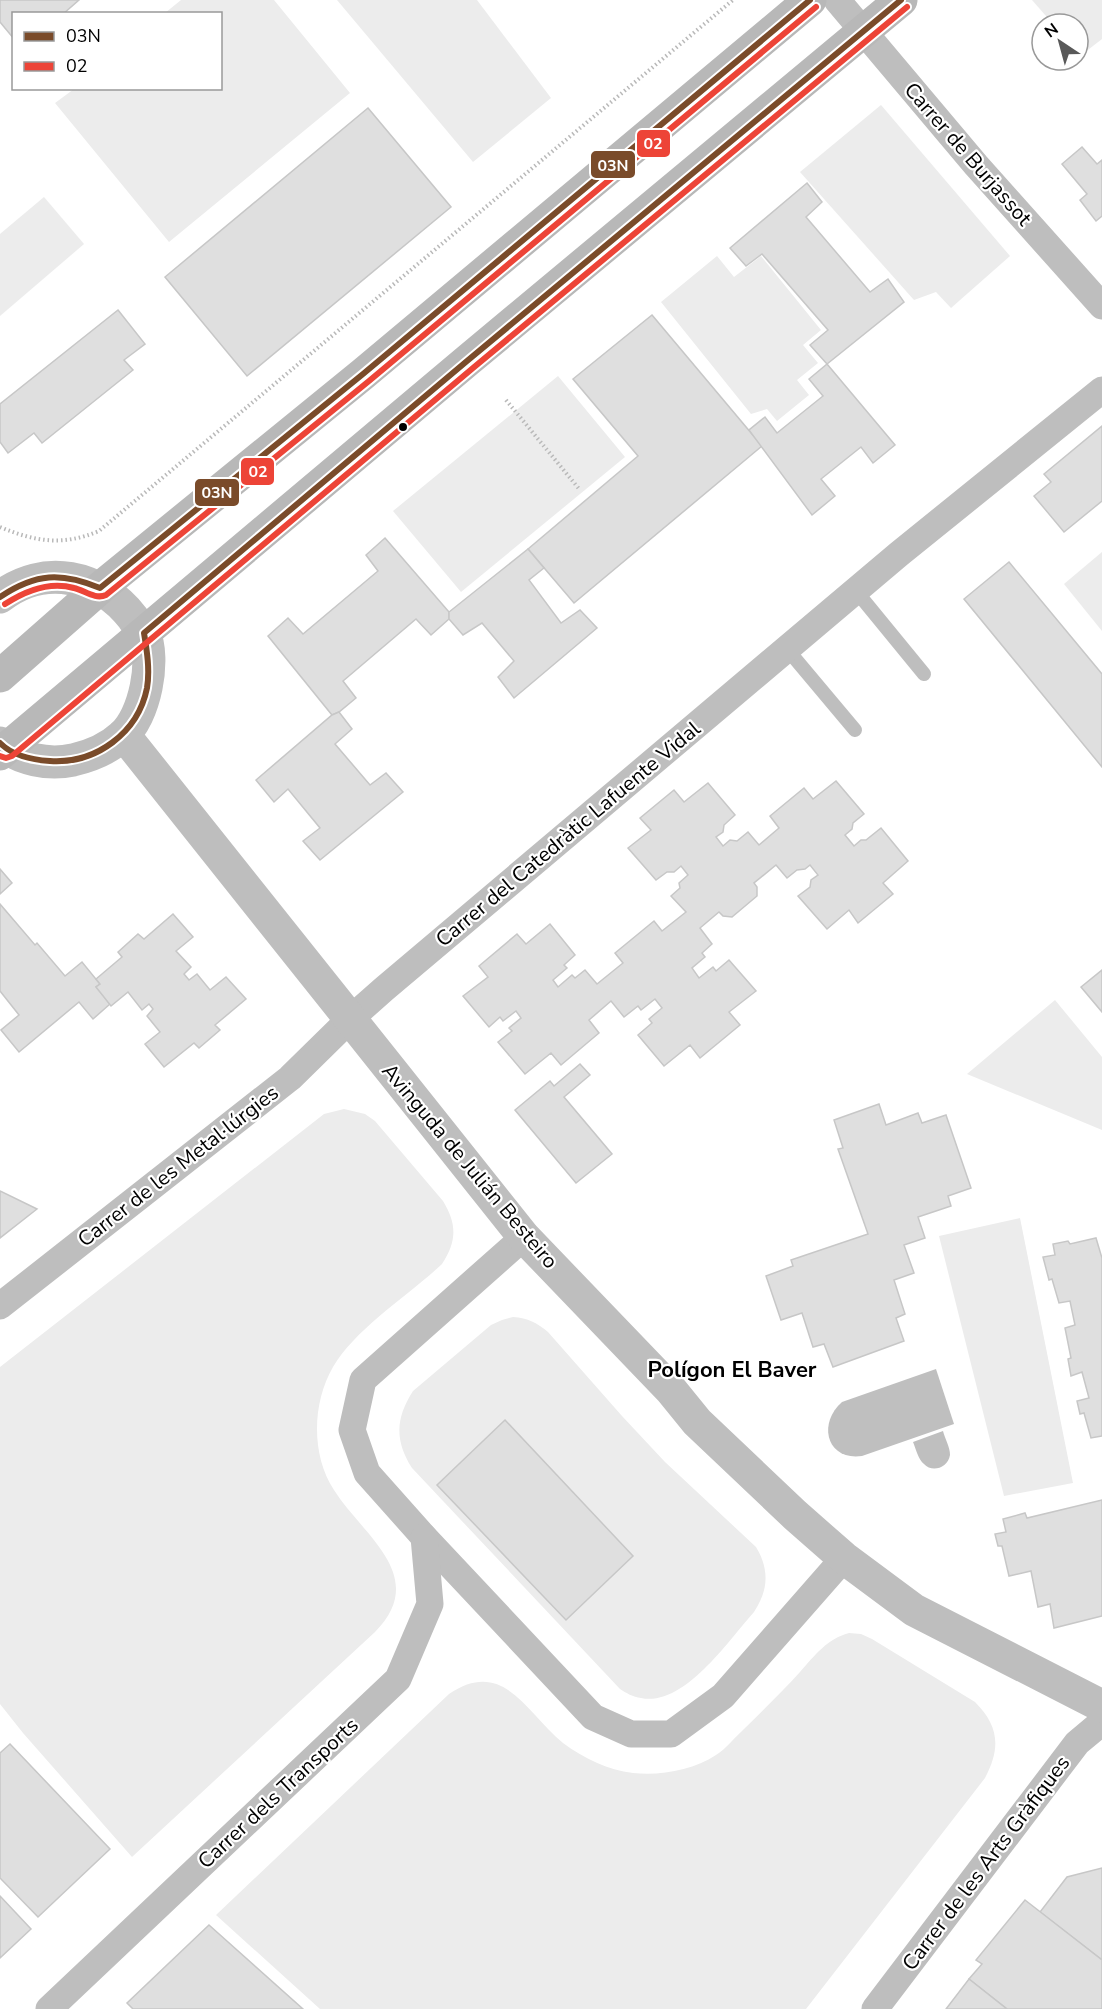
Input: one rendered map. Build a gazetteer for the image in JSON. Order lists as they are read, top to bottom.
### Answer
{
  "streets": {
    "street": [
      "Carrer de Burjassot",
      "Carrer del Catedràtic Lafuente Vidal",
      "Carrer de les Metal·lúrgies",
      "Avinguda de Julián Besteiro",
      "Carrer dels Transports",
      "Carrer de les Arts Gràfiques"
    ]
  },
  "crossings": [
    ["Carrer del Catedràtic Lafuente Vidal", "Carrer de les Metal·lúrgies"],
    ["Carrer del Catedràtic Lafuente Vidal", "Avinguda de Julián Besteiro"],
    ["Carrer de les Metal·lúrgies", "Avinguda de Julián Besteiro"]
  ],
  "districts": ["Polígon El Baver"],
  "lines": ["transit line 03N", "transit line 02"],
  "legend": ["03N", "02"],
  "north": "top left"
}
